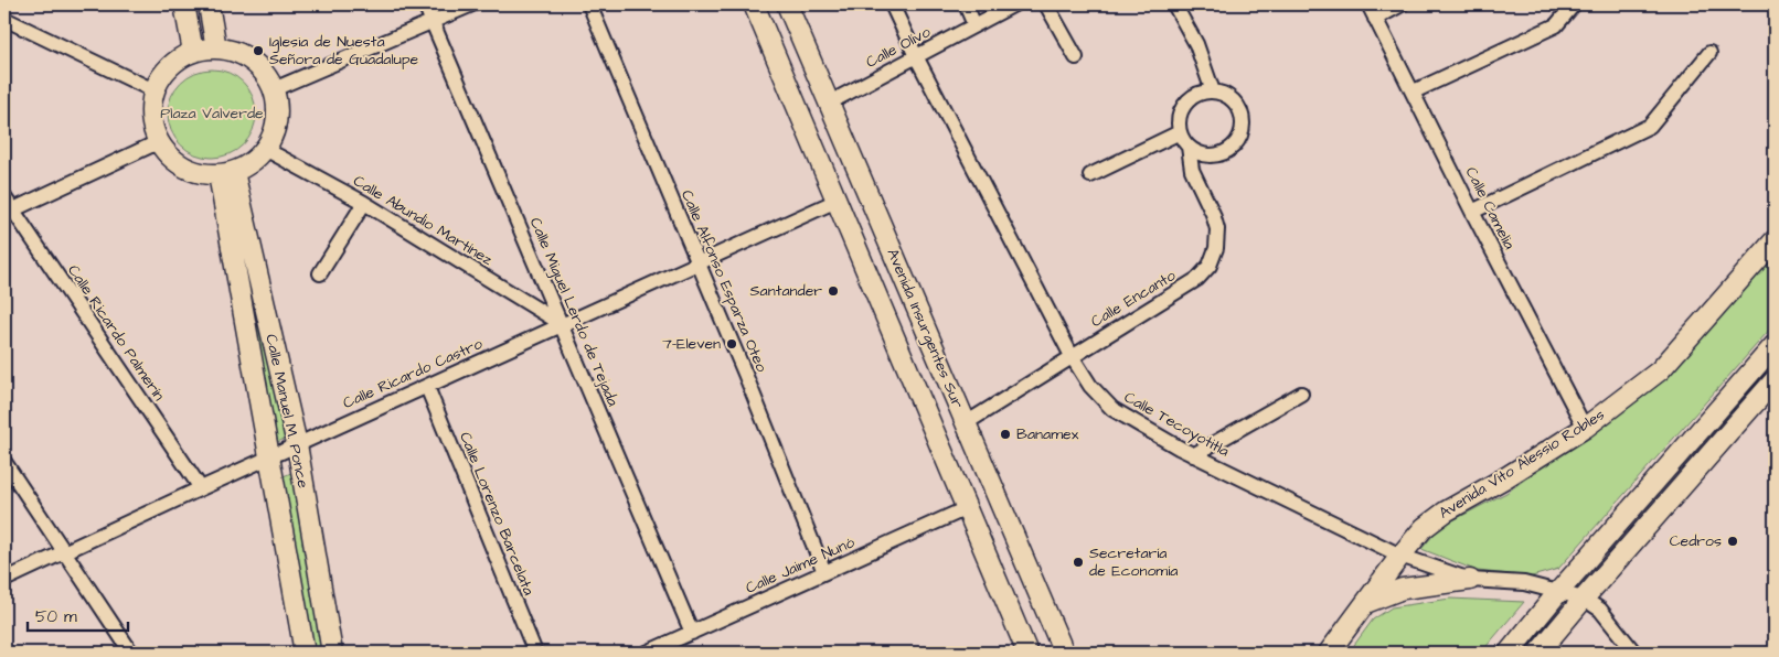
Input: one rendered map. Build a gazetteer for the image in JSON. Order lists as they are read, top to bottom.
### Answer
{
  "streets": {
    "street": [
      "Calle Olivo",
      "Calle Camelia",
      "Calle Abundio Martínez",
      "Calle Alfonso Esparza Oteo",
      "Calle Encanto",
      "Calle Miguel Lerdo de Tejada",
      "Avenida Insurgentes Sur",
      "Calle Ricardo Palmerín",
      "Calle Ricardo Castro",
      "Calle Manuel M. Ponce",
      "Calle Tecoyotitla",
      "Avenida Vito Alessio Robles",
      "Calle Lorenzo Barcelata",
      "Calle Jaime Nunó"
    ]
  },
  "crossings": [
    ["Calle Olivo", "Avenida Insurgentes Sur"],
    ["Calle Olivo", "Calle Tecoyotitla"],
    ["Calle Camelia", "Avenida Vito Alessio Robles"],
    ["Calle Abundio Martínez", "Calle Miguel Lerdo de Tejada"],
    ["Calle Abundio Martínez", "Calle Ricardo Castro"],
    ["Calle Abundio Martínez", "Calle Manuel M. Ponce"],
    ["Calle Alfonso Esparza Oteo", "Calle Ricardo Castro"],
    ["Calle Alfonso Esparza Oteo", "Calle Jaime Nunó"],
    ["Calle Encanto", "Avenida Insurgentes Sur"],
    ["Calle Encanto", "Calle Tecoyotitla"],
    ["Calle Miguel Lerdo de Tejada", "Calle Ricardo Castro"],
    ["Calle Miguel Lerdo de Tejada", "Calle Jaime Nunó"],
    ["Avenida Insurgentes Sur", "Calle Ricardo Castro"],
    ["Avenida Insurgentes Sur", "Calle Jaime Nunó"],
    ["Calle Ricardo Palmerín", "Calle Ricardo Castro"],
    ["Calle Ricardo Castro", "Calle Manuel M. Ponce"],
    ["Calle Ricardo Castro", "Calle Lorenzo Barcelata"],
    ["Calle Tecoyotitla", "Avenida Vito Alessio Robles"]
  ],
  "parks": ["Plaza Valverde"],
  "places": [
    "Iglesia de Nuesta Señora de Guadalupe",
    "Santander",
    "7-Eleven",
    "Banamex",
    "Cedros",
    "Secretaría de Economía"
  ],
  "scale_bar": "50 m"
}
